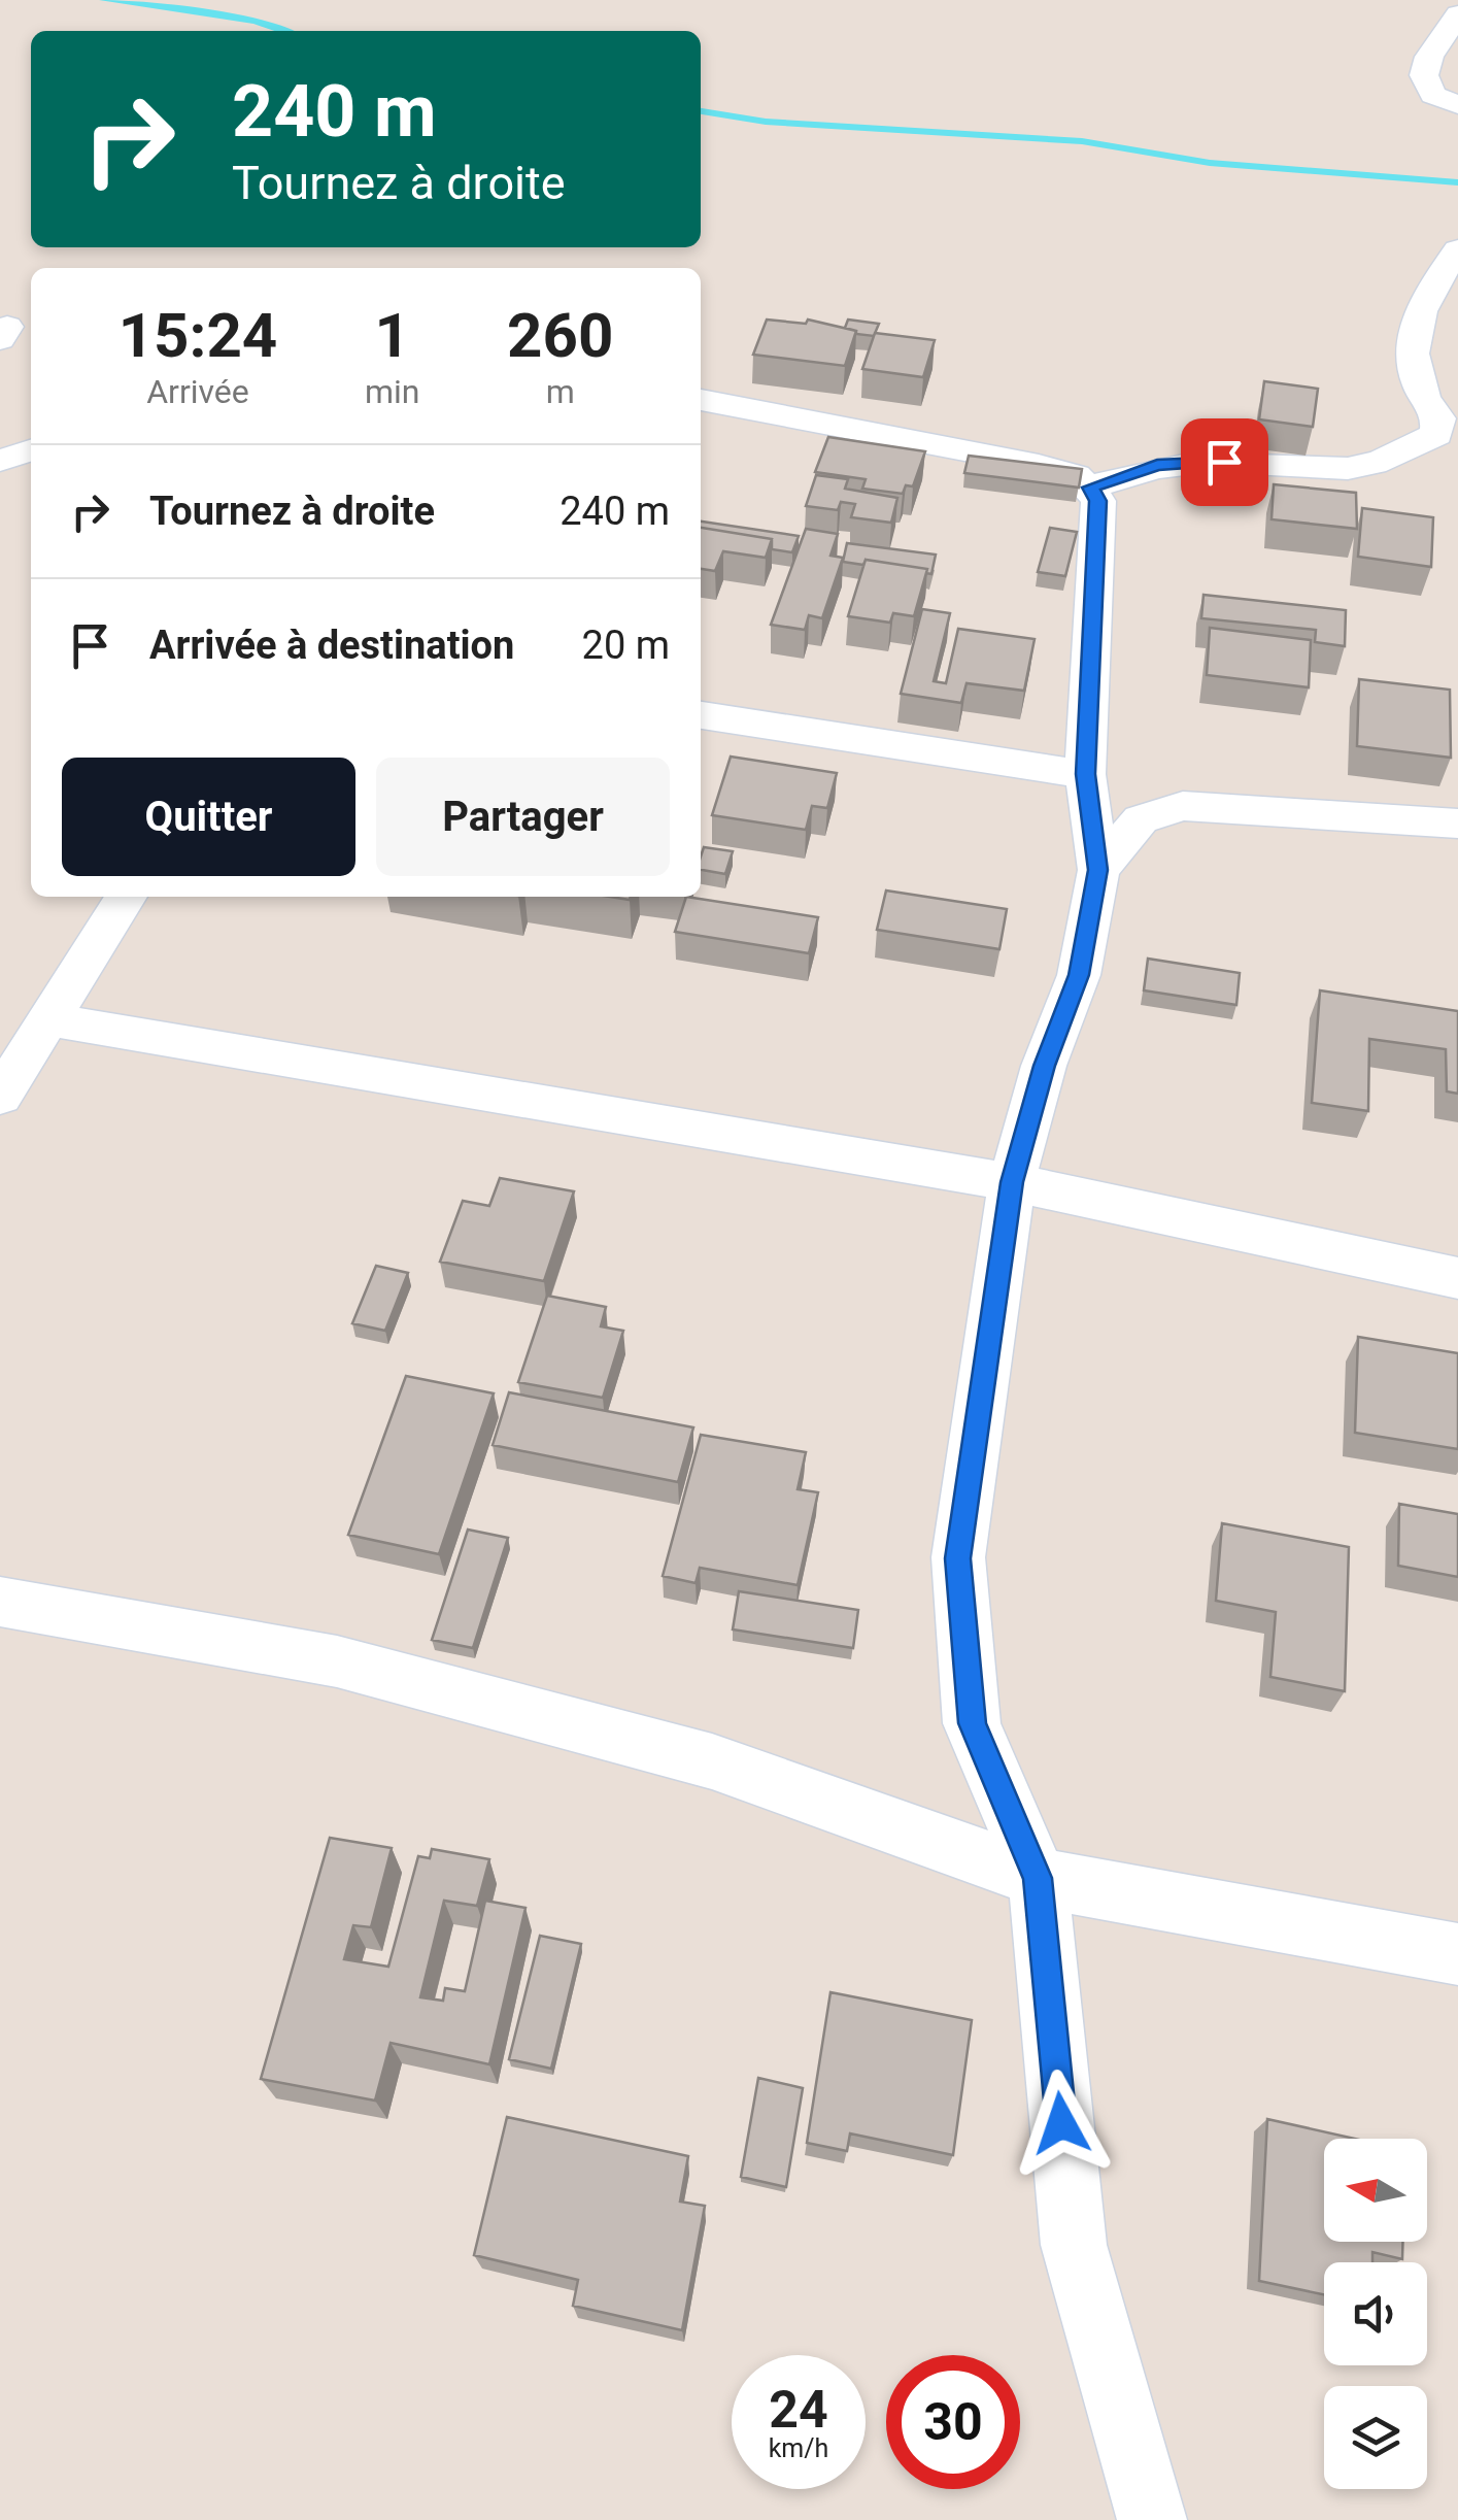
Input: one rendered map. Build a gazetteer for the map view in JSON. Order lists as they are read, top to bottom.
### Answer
{
  "north": "left",
  "page": {
    "turn": ["240 m", "Tournez à droite"],
    "eta": [
      "15:24",
      "Arrivée",
      "1",
      "min",
      "260",
      "m"
    ],
    "list": [
      {
        "name": "Tournez à droite",
        "value": "240 m"
      },
      {
        "name": "Arrivée à destination",
        "value": "20 m"
      }
    ],
    "buttons": ["Quitter", "Partager"],
    "speed": "24 km/h",
    "limit": "30"
  }
}
